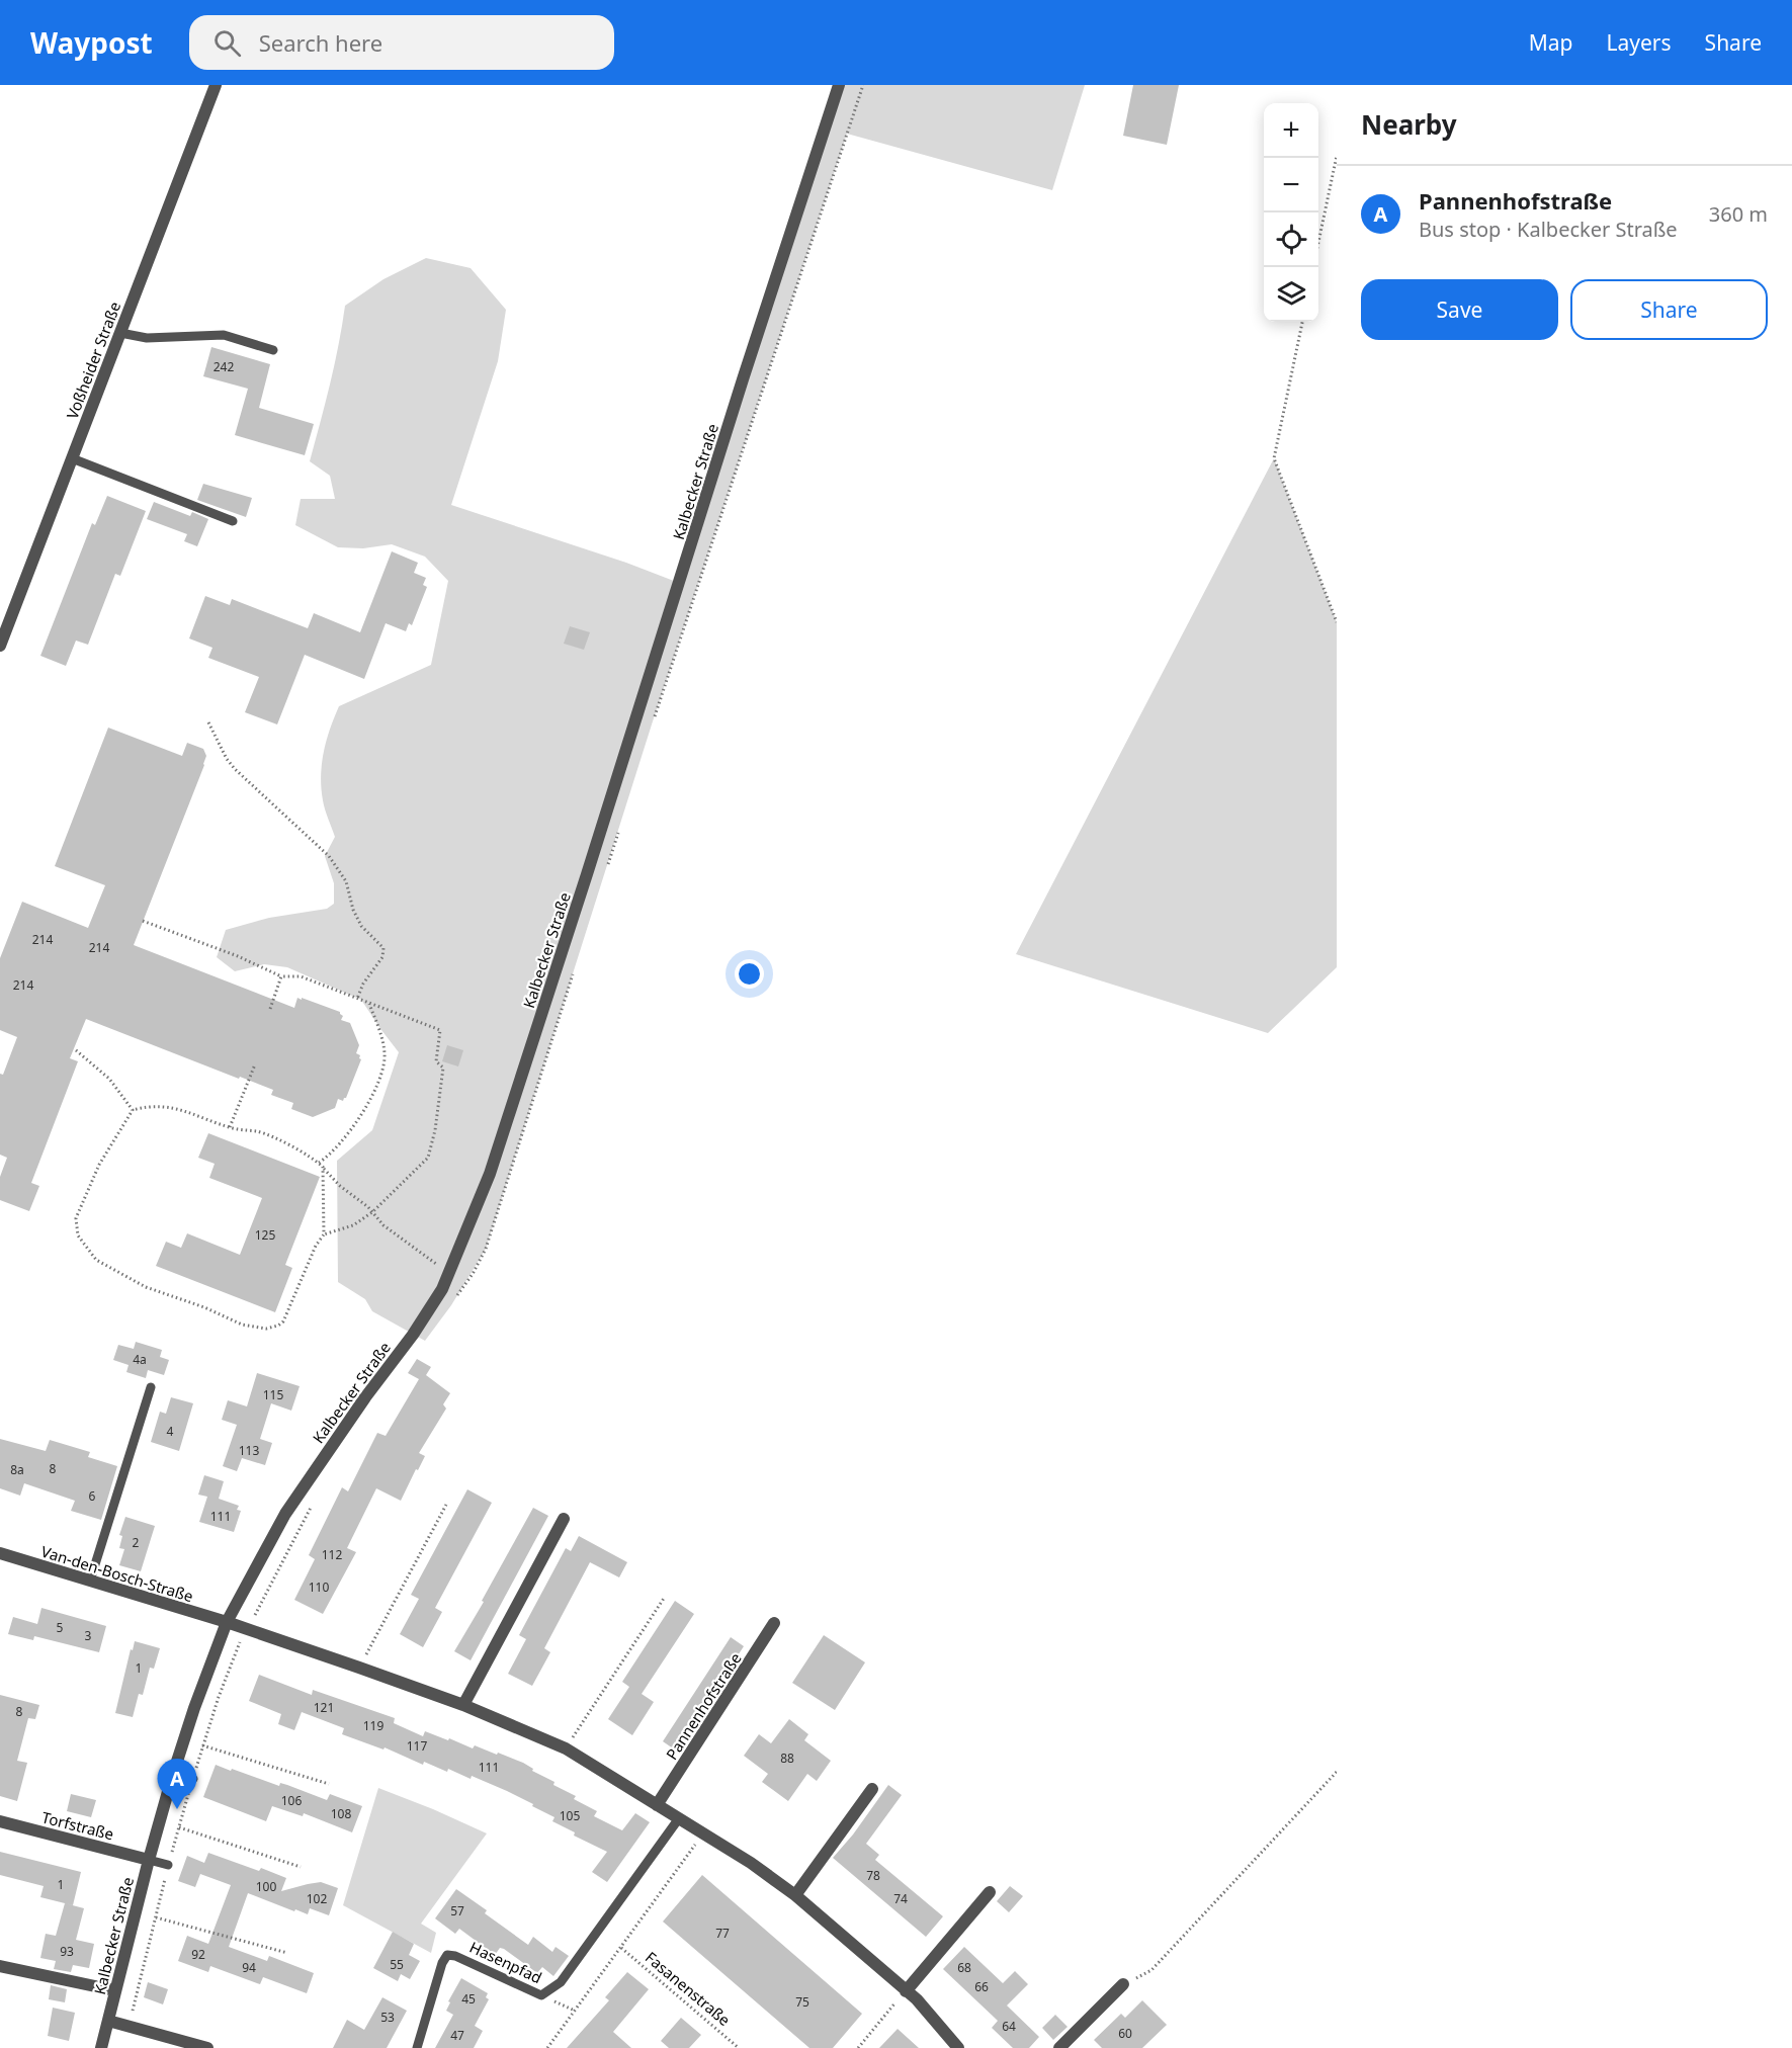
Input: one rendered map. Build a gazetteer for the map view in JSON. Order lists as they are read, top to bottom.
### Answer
{
  "streets": {
    "street": [
      "Voßheider Straße",
      "Kalbecker Straße",
      "Van-den-Bosch-Straße",
      "Pannenhofstraße",
      "Torfstraße"
    ],
    "lane": ["Hasenpfad"],
    "path": ["Fasanenstraße"]
  },
  "crossings": [
    ["Kalbecker Straße", "Van-den-Bosch-Straße"],
    ["Kalbecker Straße", "Torfstraße"]
  ],
  "house_numbers": [
    "242",
    "214",
    "214",
    "214",
    "125",
    "4a",
    "115",
    "4",
    "113",
    "8",
    "8a",
    "6",
    "111",
    "2",
    "112",
    "110",
    "5",
    "3",
    "1",
    "121",
    "8",
    "119",
    "117",
    "88",
    "111",
    "106",
    "108",
    "105",
    "78",
    "1",
    "100",
    "102",
    "74",
    "57",
    "77",
    "93",
    "92",
    "55",
    "94",
    "68",
    "66",
    "45",
    "75",
    "53",
    "64",
    "60",
    "47"
  ],
  "page": {
    "header": "Waypost",
    "search": "Search here",
    "nav": ["Map", "Layers", "Share"],
    "heading": "Nearby",
    "map_buttons": ["+", "−"],
    "list": [
      {
        "mark": "A",
        "name": "Pannenhofstraße",
        "note": "Bus stop · Kalbecker Straße",
        "value": "360 m"
      }
    ],
    "buttons": ["Save", "Share"],
    "pins": "A"
  }
}
